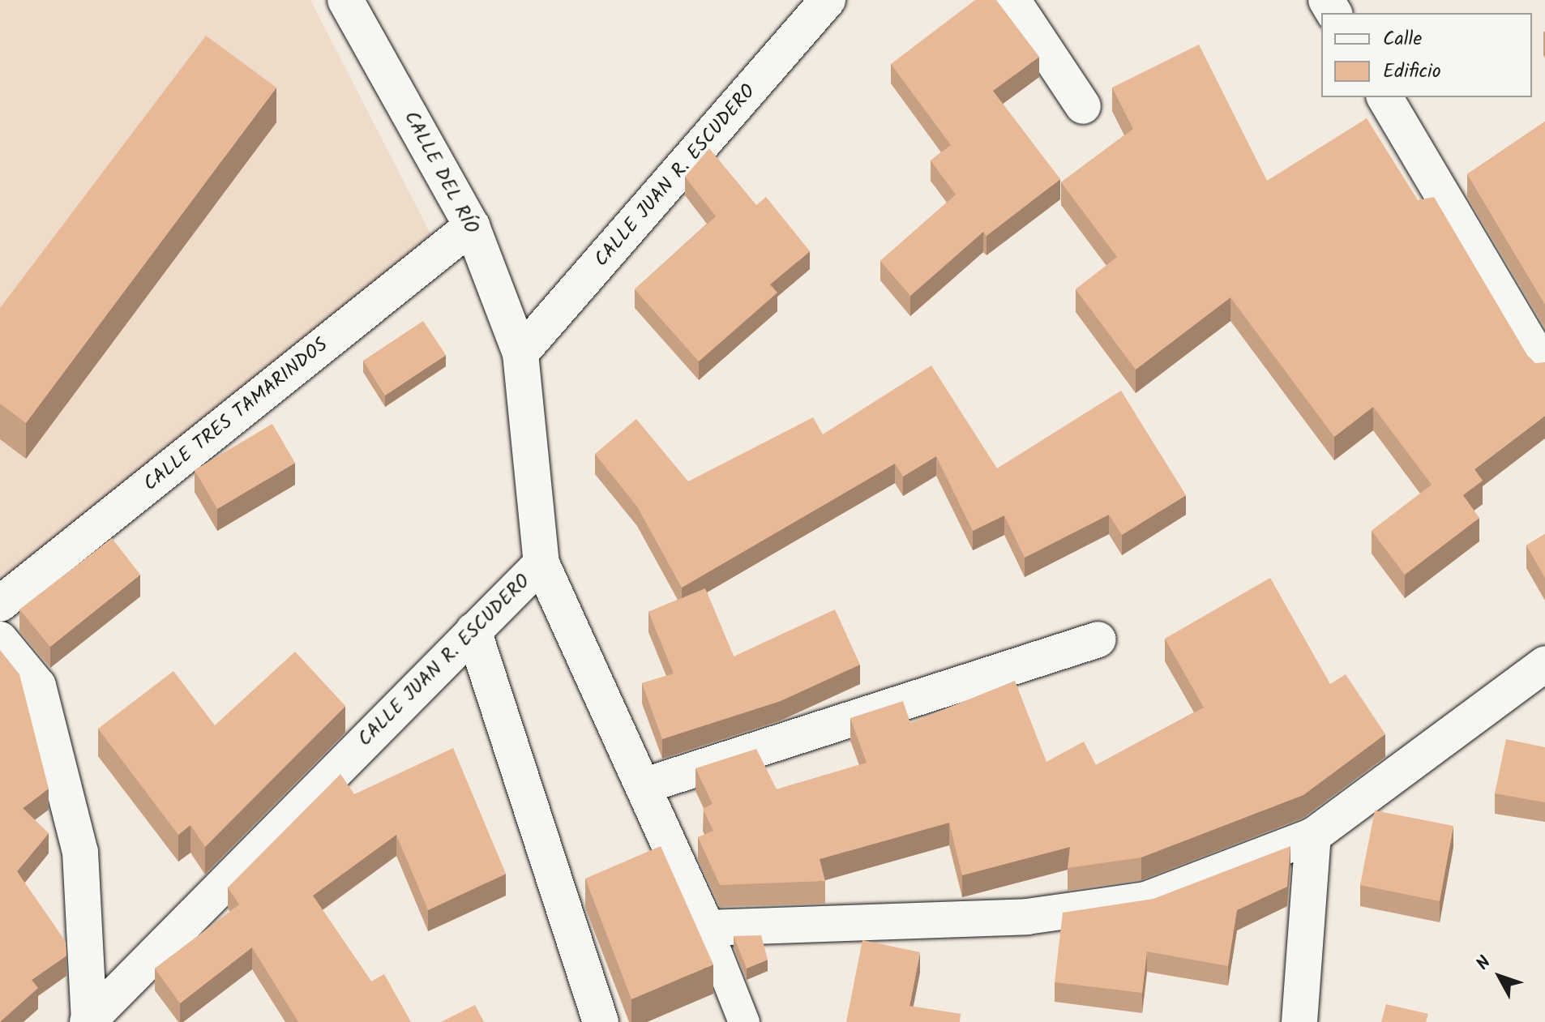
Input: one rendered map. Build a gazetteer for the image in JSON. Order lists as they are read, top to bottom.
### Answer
{
  "streets": {
    "street": ["CALLE DEL RÍO", "CALLE JUAN R. ESCUDERO", "CALLE TRES TAMARINDOS"]
  },
  "crossings": [
    ["CALLE DEL RÍO", "CALLE JUAN R. ESCUDERO"],
    ["CALLE DEL RÍO", "CALLE TRES TAMARINDOS"]
  ],
  "legend": ["Calle", "Edificio"],
  "north": "top left"
}
